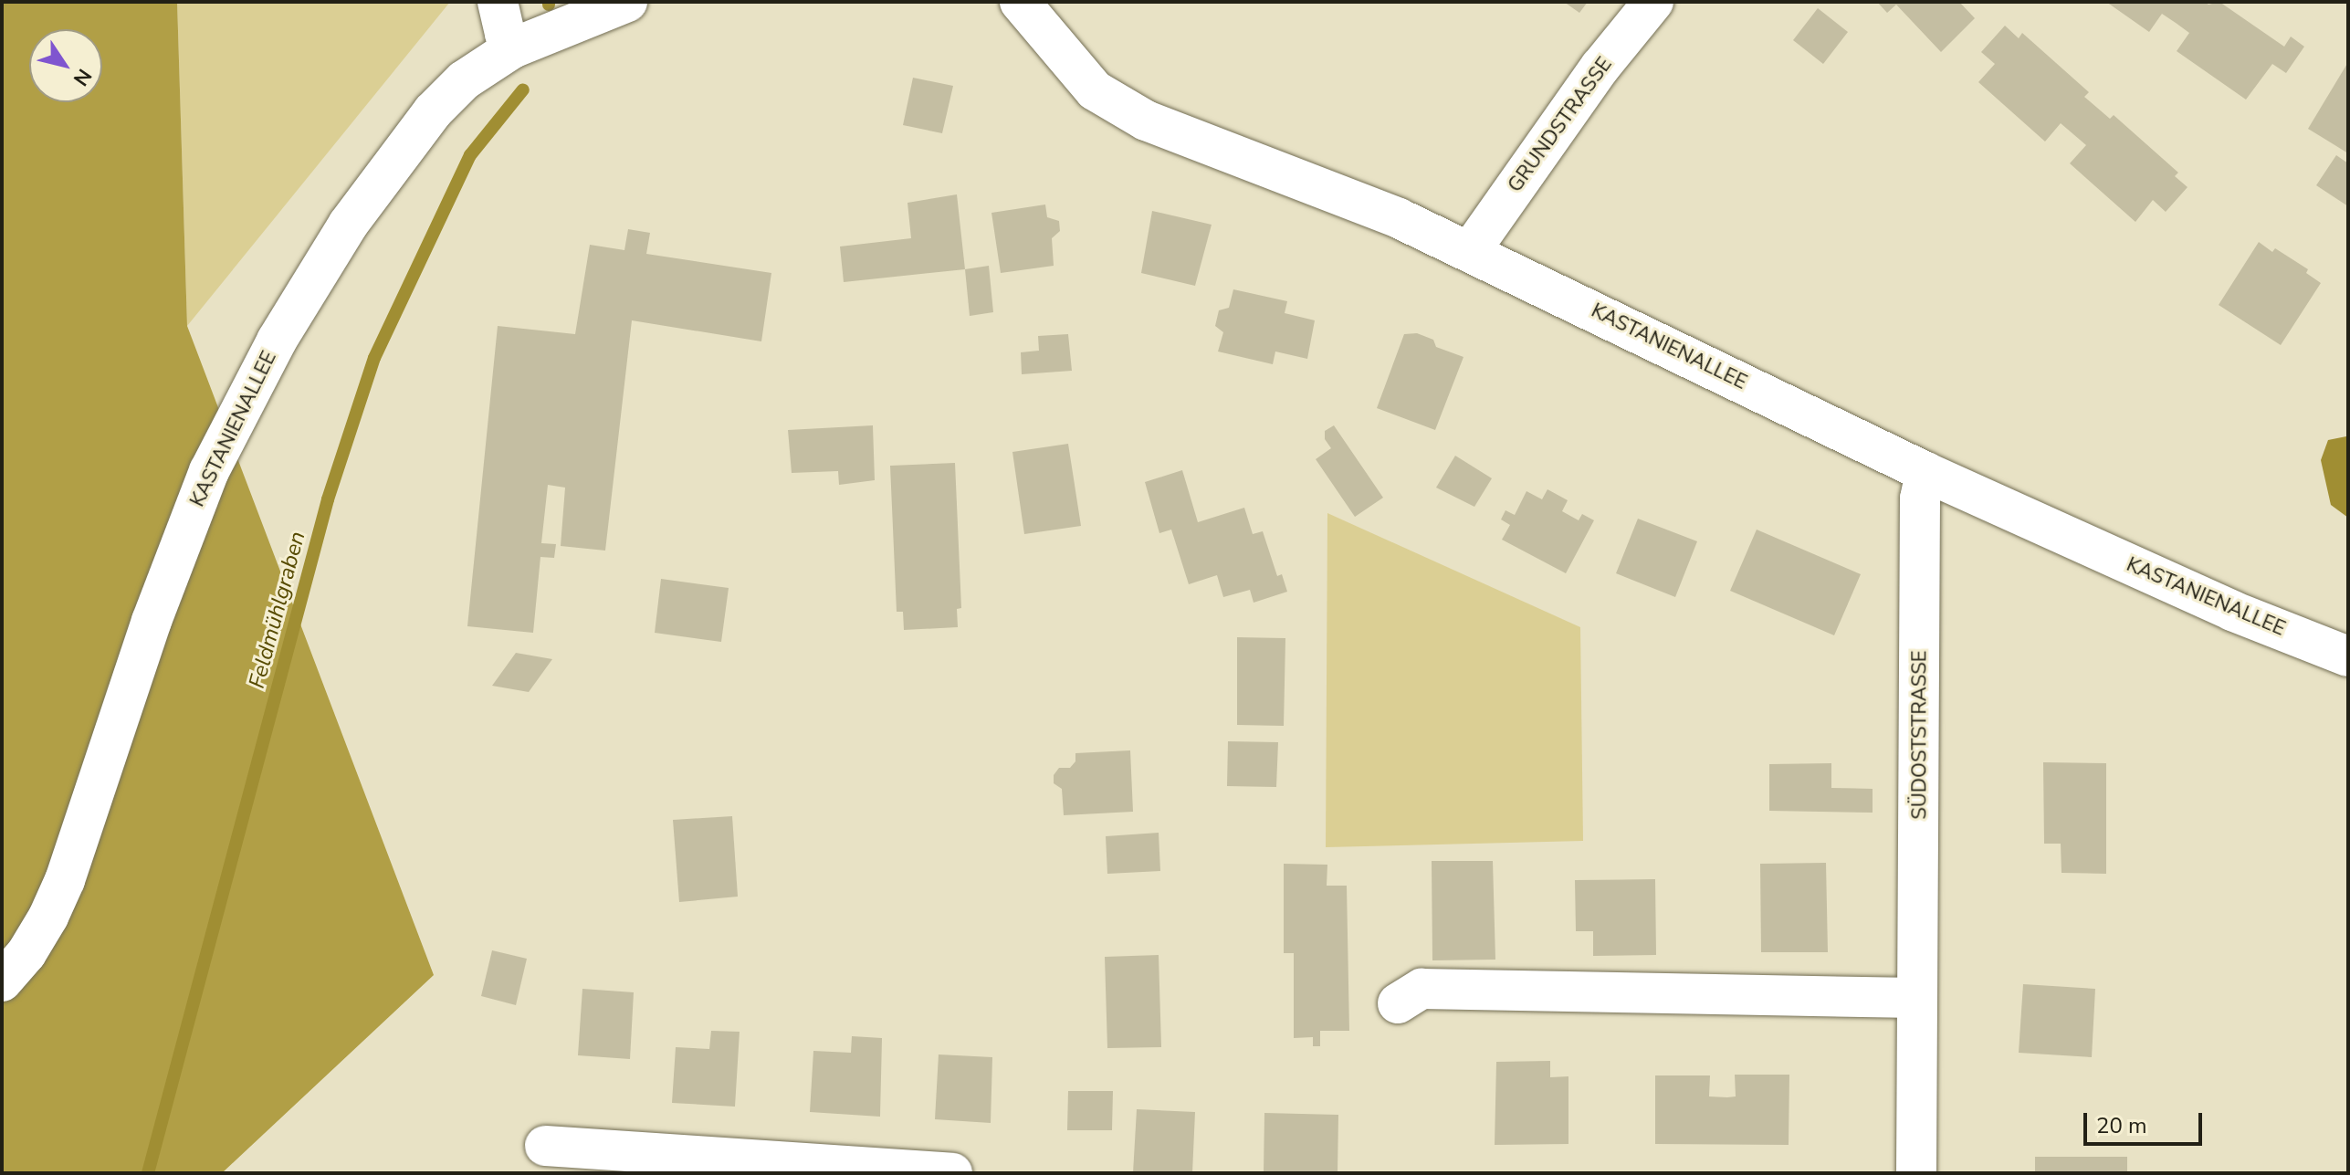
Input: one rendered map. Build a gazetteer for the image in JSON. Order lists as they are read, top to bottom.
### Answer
{
  "streets": {
    "street": ["GRUNDSTRASSE", "KASTANIENALLEE", "SÜDOSTSTRASSE"]
  },
  "crossings": [
    ["GRUNDSTRASSE", "KASTANIENALLEE"],
    ["KASTANIENALLEE", "SÜDOSTSTRASSE"]
  ],
  "water": ["Feldmühlgraben"],
  "scale_bar": "20 m",
  "north": "bottom right"
}
